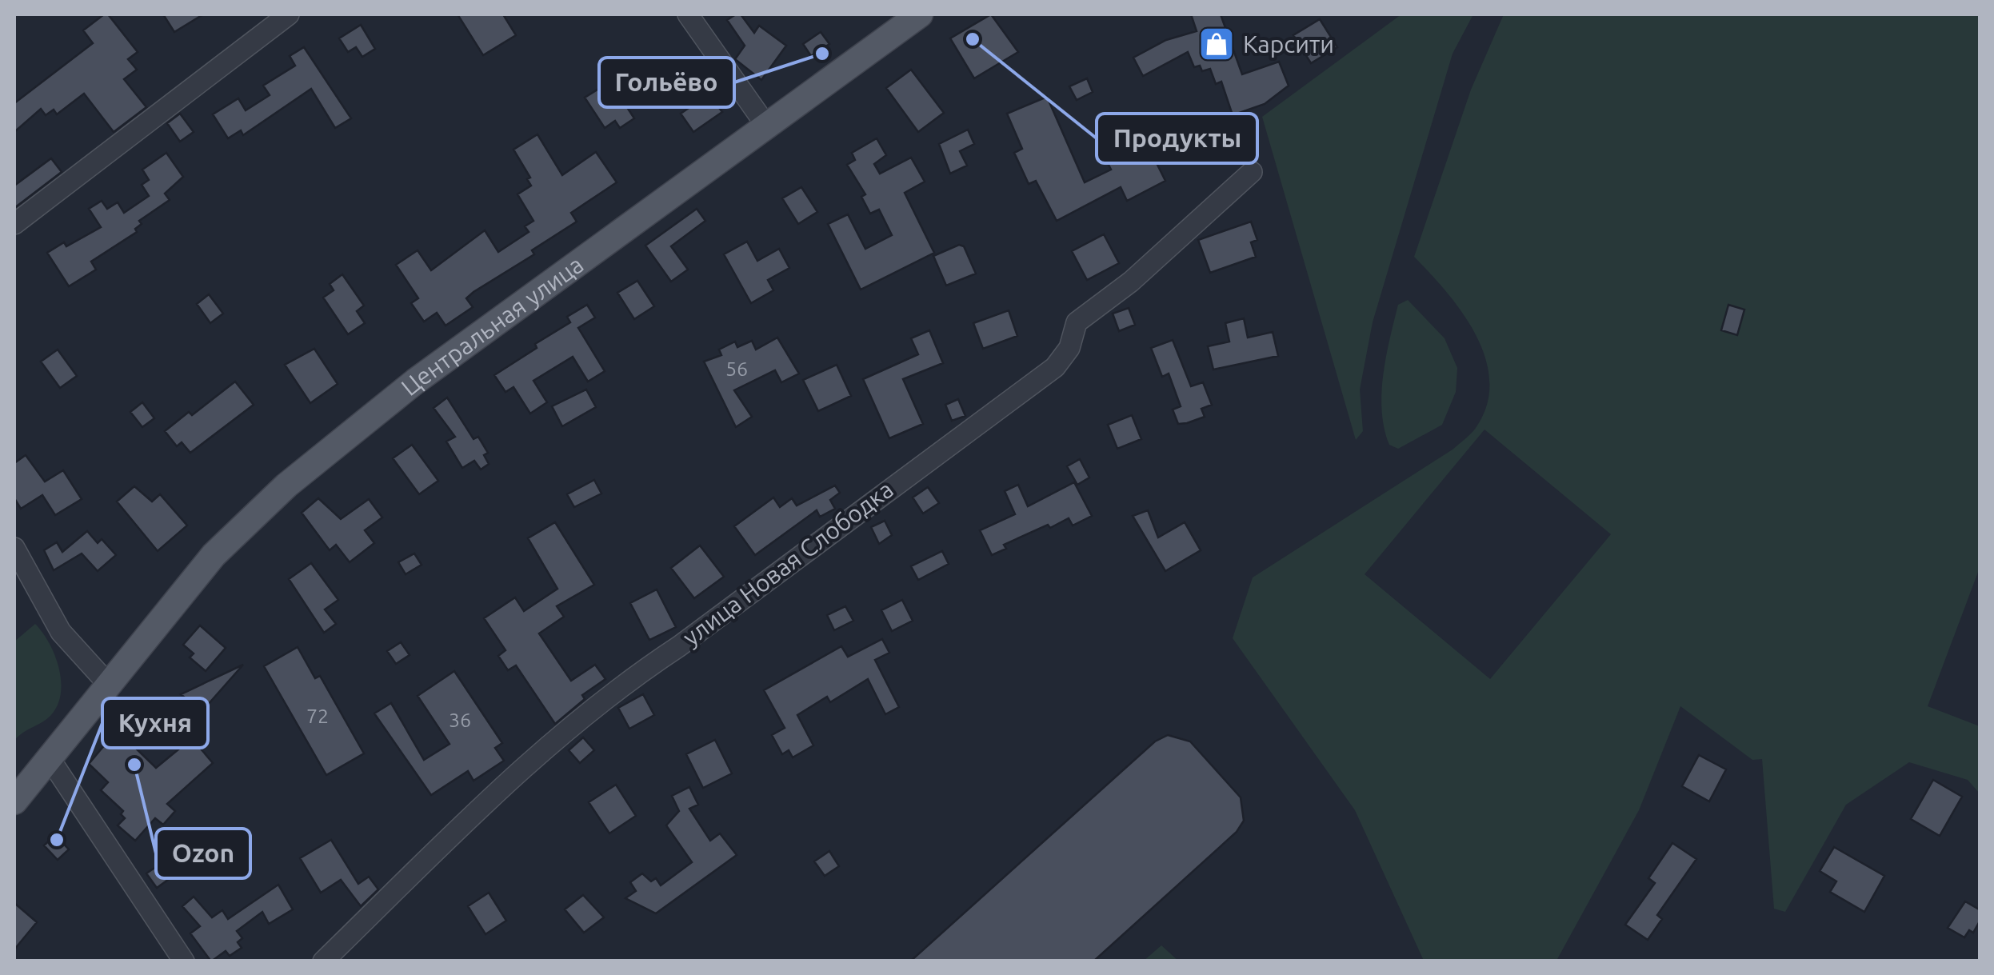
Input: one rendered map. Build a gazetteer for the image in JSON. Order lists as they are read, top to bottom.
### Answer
{
  "streets": {
    "main road": ["Центральная улица"],
    "street": ["улица Новая Слободка"]
  },
  "places": {
    "other": [
      "Продукты",
      "Гольёво",
      "Ozon",
      "Кухня"
    ],
    "shop": ["Карсити"]
  },
  "house_numbers": ["56", "72", "36"]
}
